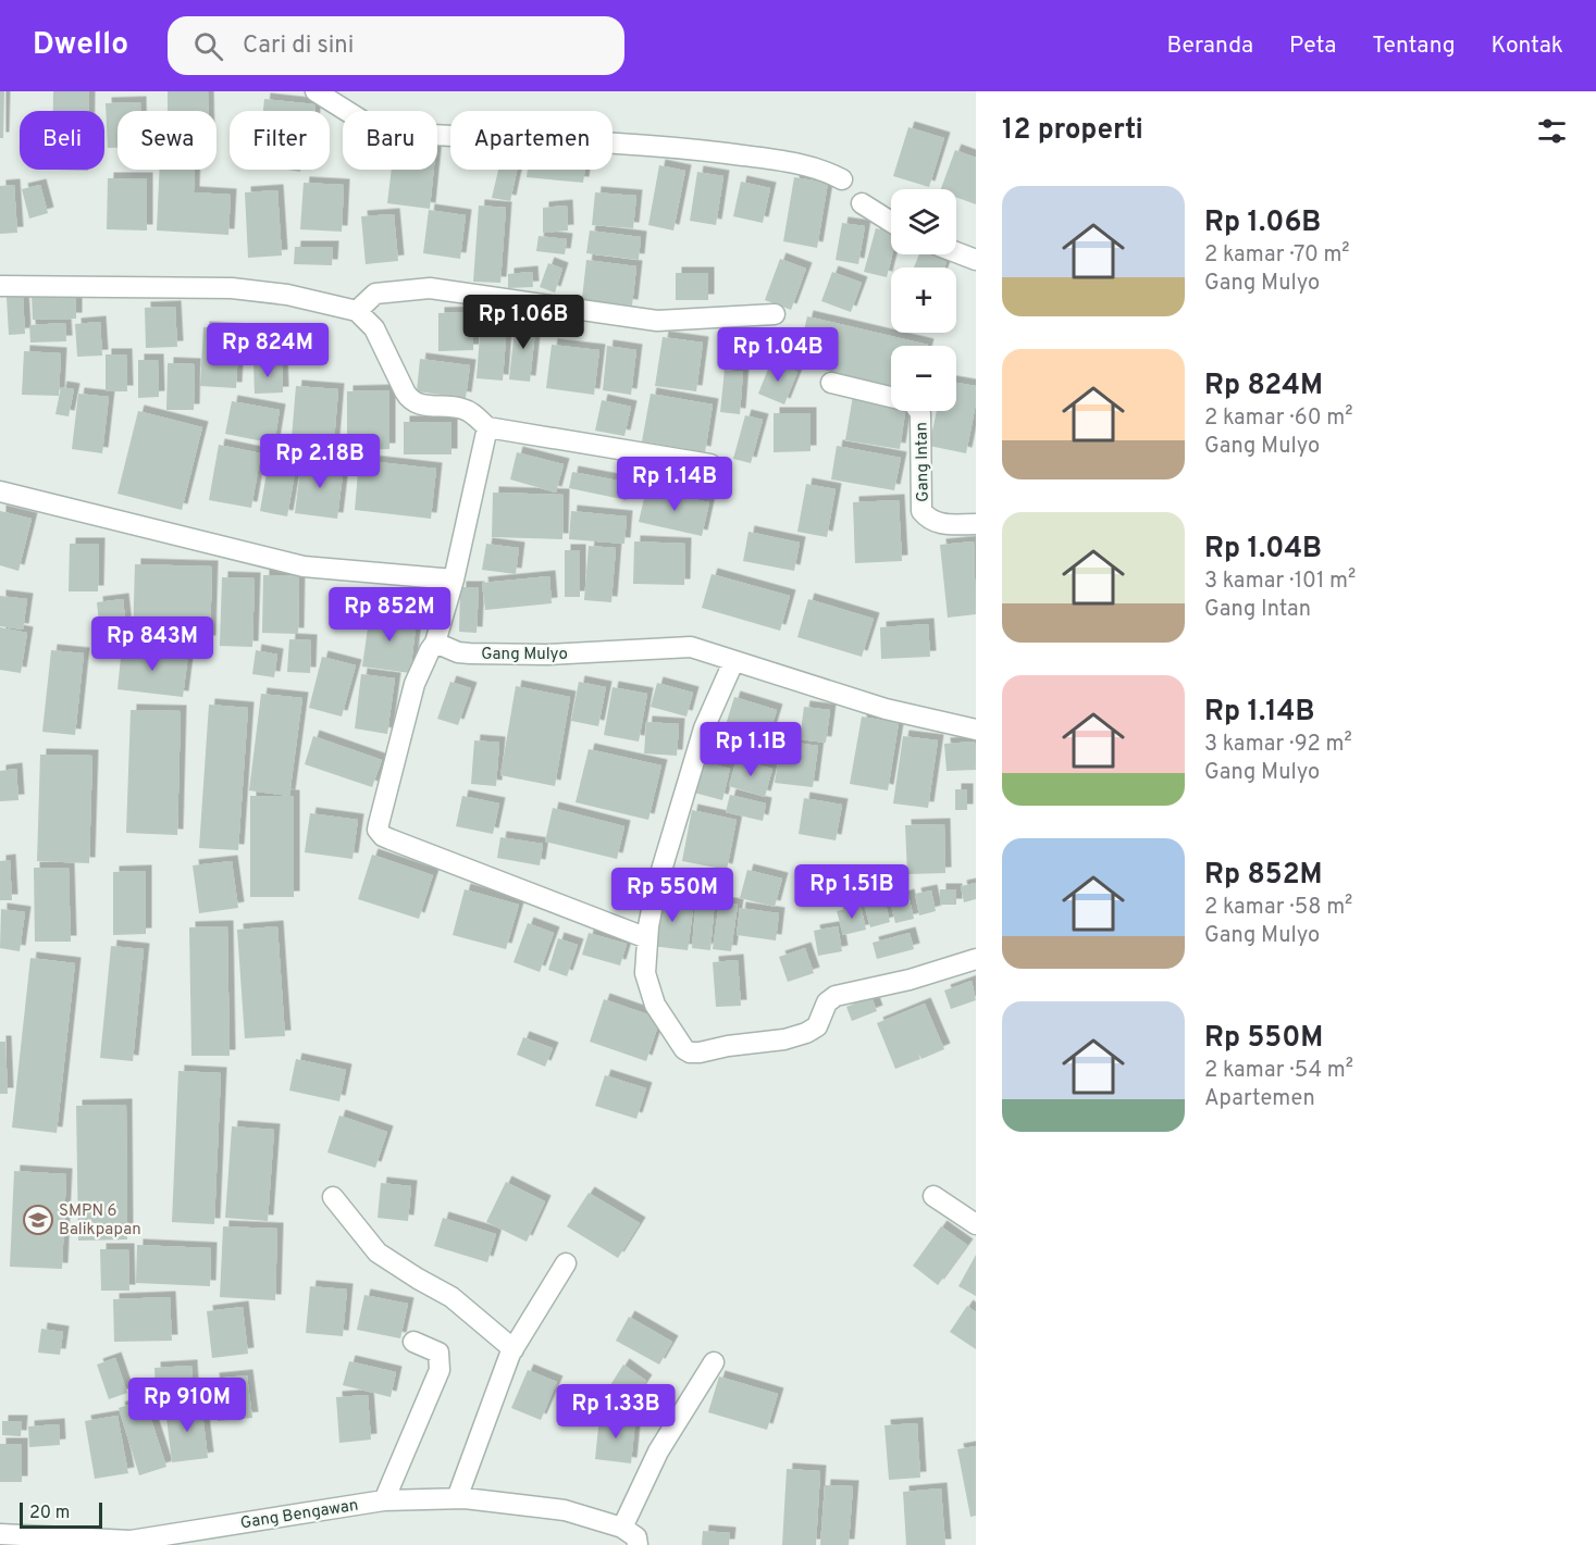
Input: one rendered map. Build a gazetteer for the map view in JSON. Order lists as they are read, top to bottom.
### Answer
{
  "streets": {
    "street": ["Gang Intan", "Gang Mulyo", "Gang Bengawan"]
  },
  "places": {
    "school or university": ["SMPN 6 Balikpapan"]
  },
  "scale_bar": "20 m",
  "page": {
    "header": "Dwello",
    "search": "Cari di sini",
    "nav": [
      "Beranda",
      "Peta",
      "Tentang",
      "Kontak"
    ],
    "heading": "12 properti",
    "chip": [
      "Beli",
      "Sewa",
      "Filter",
      "Baru",
      "Apartemen"
    ],
    "list": [
      {
        "name": "Rp 1.06B",
        "note": "2 kamar · 70 m² · Gang Mulyo"
      },
      {
        "name": "Rp 824M",
        "note": "2 kamar · 60 m² · Gang Mulyo"
      },
      {
        "name": "Rp 1.04B",
        "note": "3 kamar · 101 m² · Gang Intan"
      },
      {
        "name": "Rp 1.14B",
        "note": "3 kamar · 92 m² · Gang Mulyo"
      },
      {
        "name": "Rp 852M",
        "note": "2 kamar · 58 m² · Gang Mulyo"
      },
      {
        "name": "Rp 550M",
        "note": "2 kamar · 54 m² · Apartemen"
      }
    ],
    "map_buttons": ["+", "−"],
    "price": [
      "Rp 1.06B",
      "Rp 824M",
      "Rp 1.04B",
      "Rp 2.18B",
      "Rp 1.14B",
      "Rp 852M",
      "Rp 843M",
      "Rp 1.1B",
      "Rp 1.51B",
      "Rp 550M",
      "Rp 910M",
      "Rp 1.33B"
    ],
    "scale": "20 m"
  }
}
